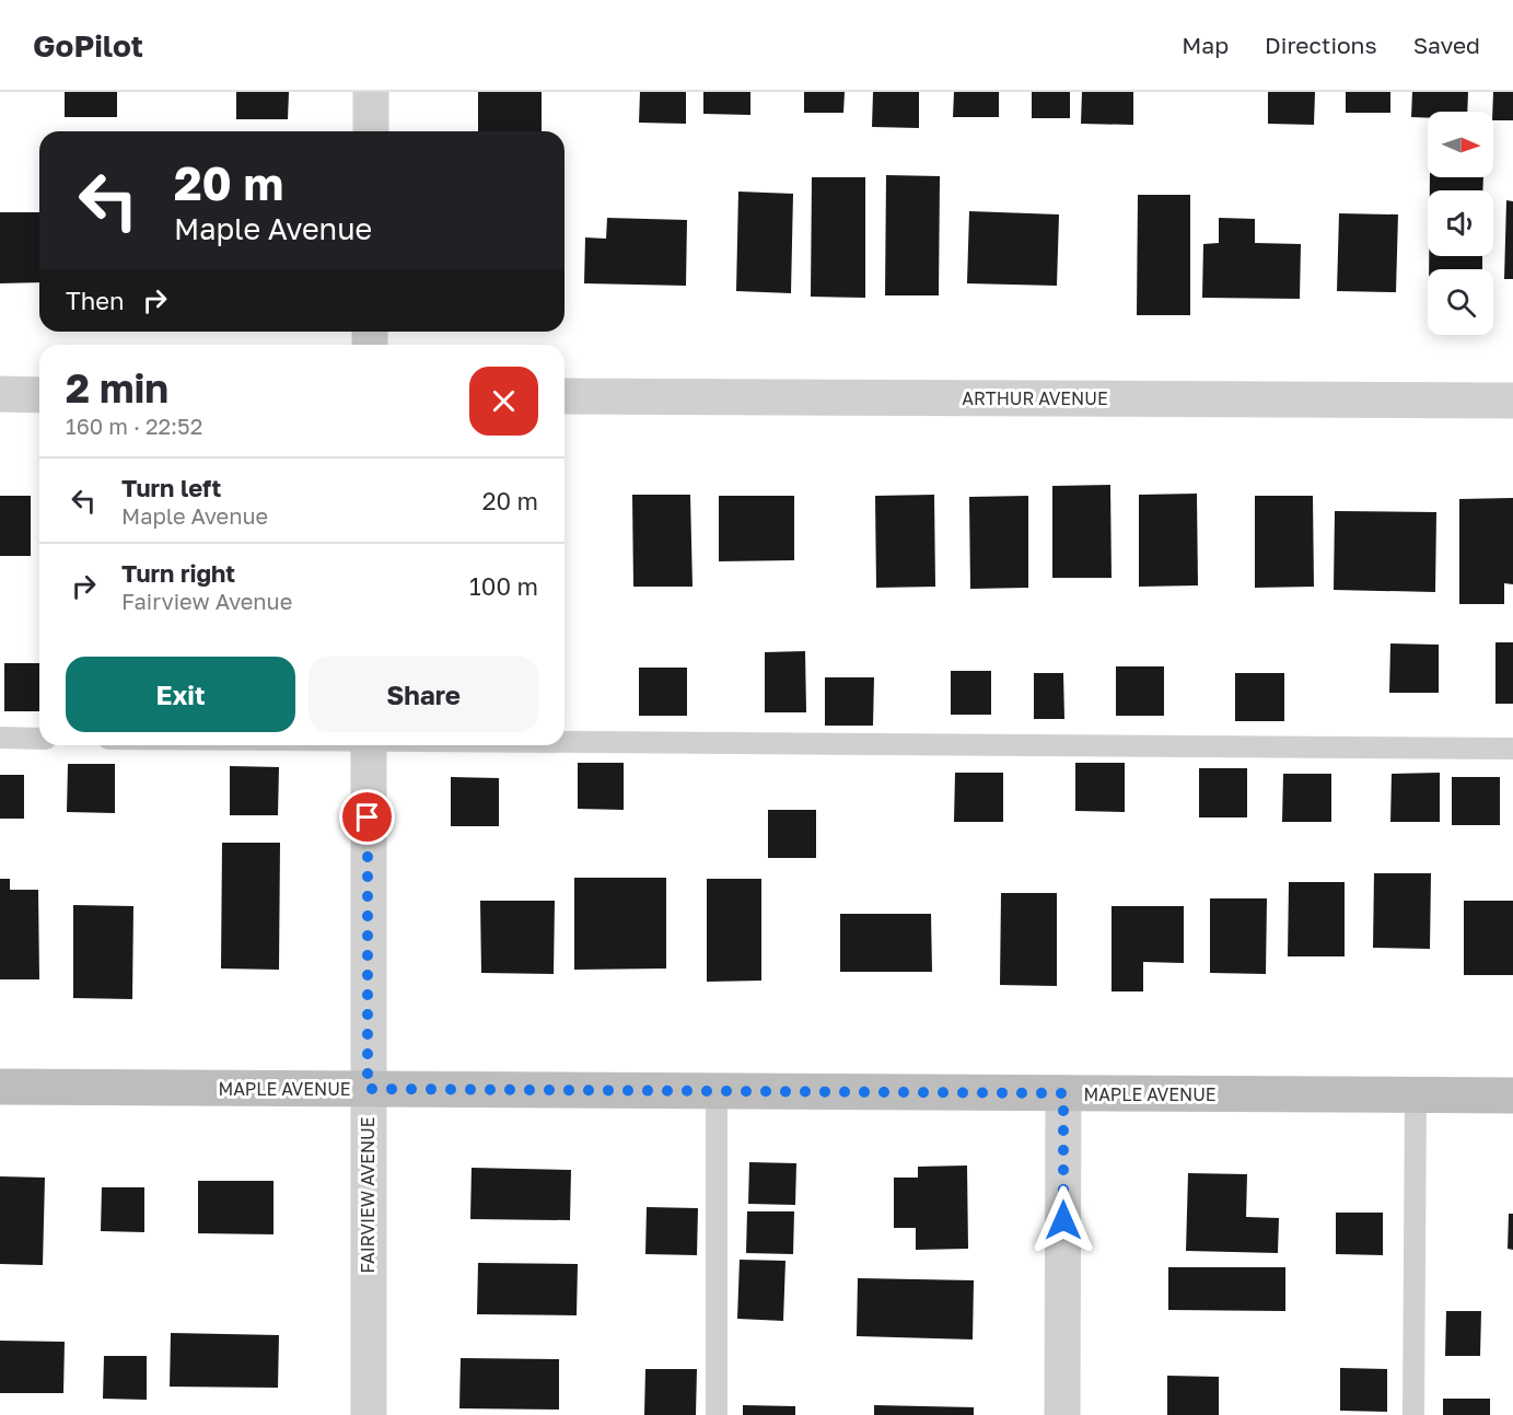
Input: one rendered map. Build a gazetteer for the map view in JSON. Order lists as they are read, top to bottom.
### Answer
{
  "streets": {
    "street": ["ARTHUR AVENUE", "MAPLE AVENUE", "FAIRVIEW AVENUE"]
  },
  "crossings": [
    ["MAPLE AVENUE", "FAIRVIEW AVENUE"]
  ],
  "north": "right",
  "page": {
    "header": "GoPilot",
    "nav": ["Map", "Directions", "Saved"],
    "turn": ["20 m", "Maple Avenue"],
    "then": "Then",
    "heading": ["2 min", "160 m · 22:52"],
    "list": [
      {
        "name": "Turn left",
        "note": "Maple Avenue",
        "value": "20 m"
      },
      {
        "name": "Turn right",
        "note": "Fairview Avenue",
        "value": "100 m"
      }
    ],
    "buttons": ["Exit", "Share"]
  }
}
